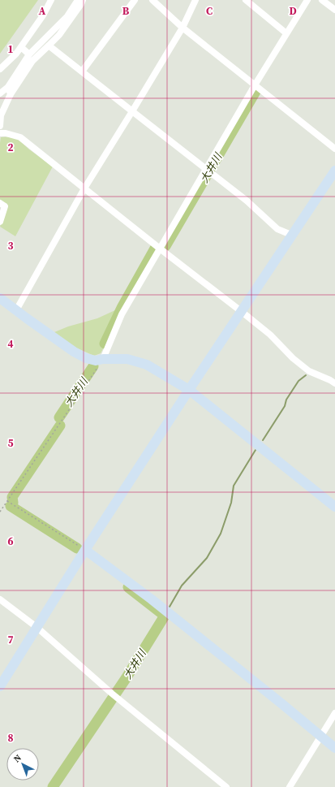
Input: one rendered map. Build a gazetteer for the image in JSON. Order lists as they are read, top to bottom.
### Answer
{
  "water": ["大井川"],
  "north": "top left",
  "grid": {
    "columns": [
      "A",
      "B",
      "C",
      "D"
    ],
    "rows": [
      "1",
      "2",
      "3",
      "4",
      "5",
      "6",
      "7",
      "8"
    ]
  }
}
